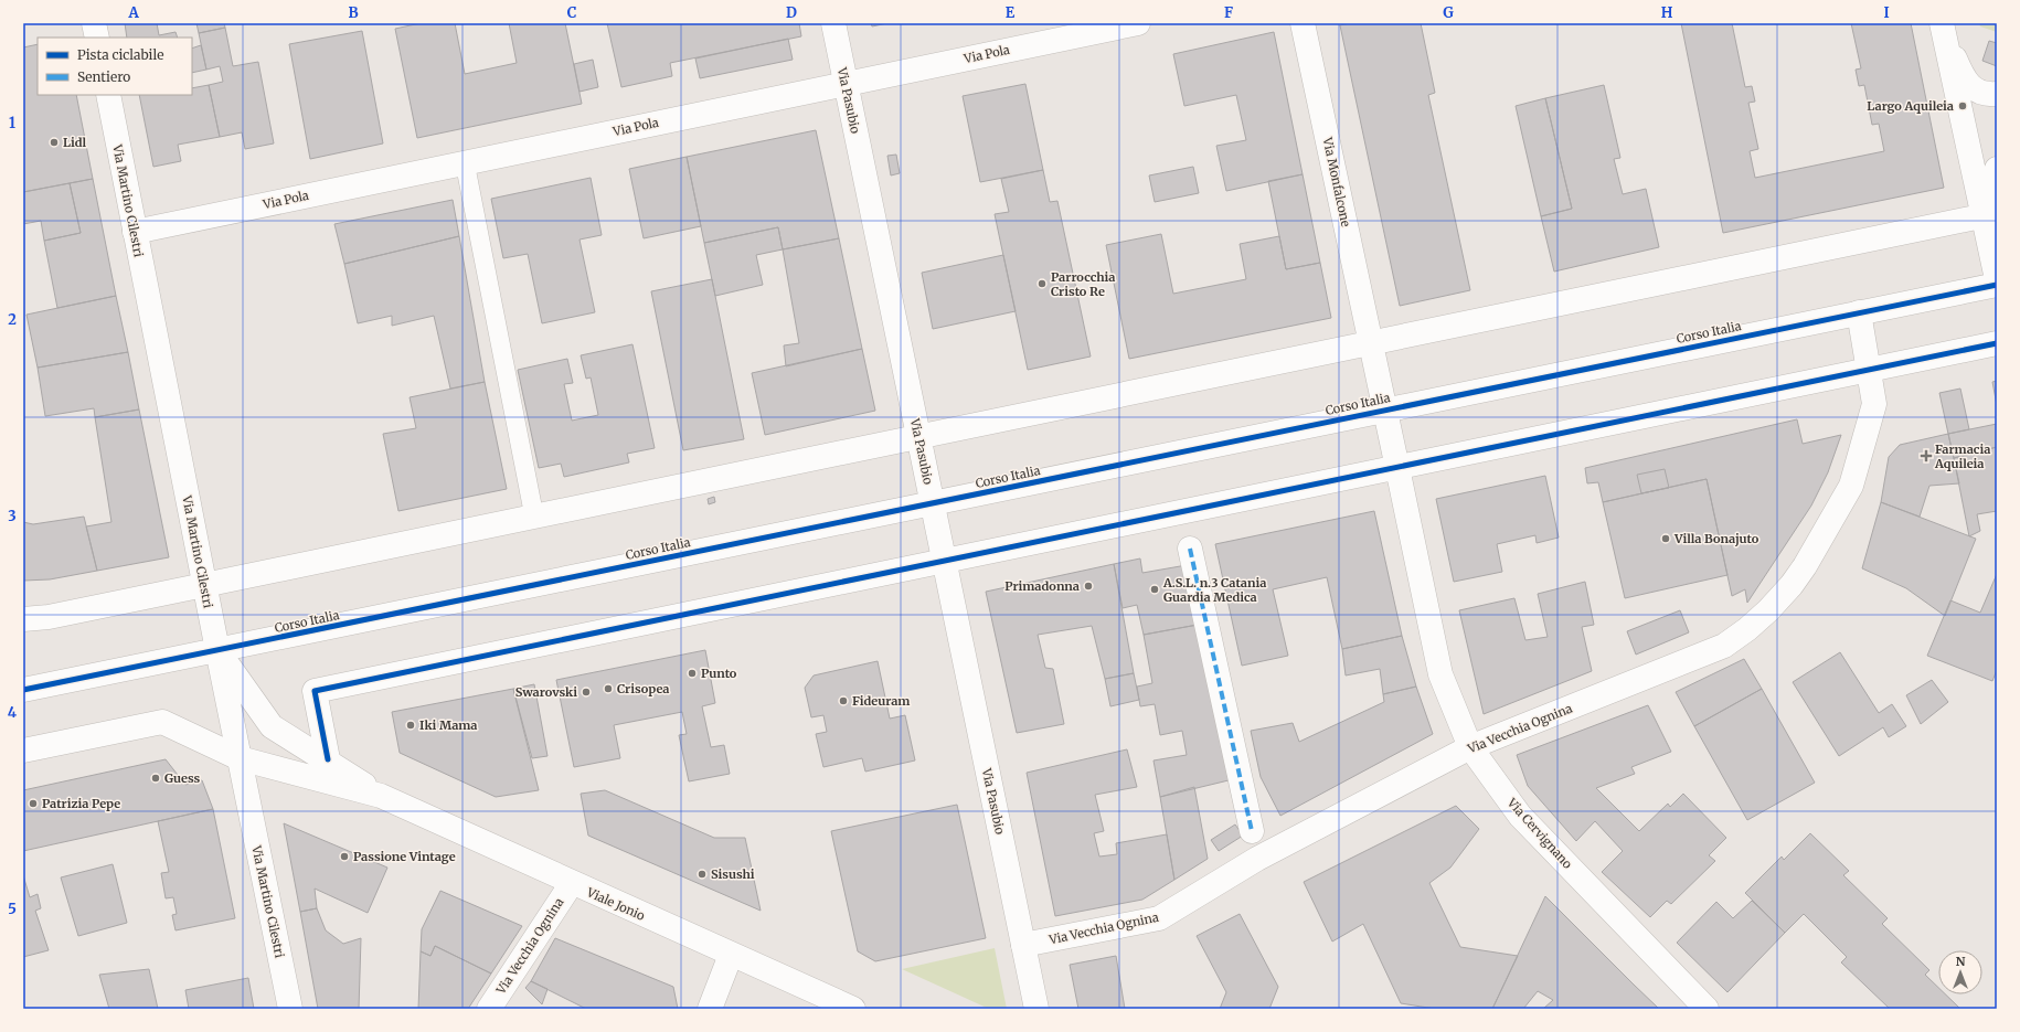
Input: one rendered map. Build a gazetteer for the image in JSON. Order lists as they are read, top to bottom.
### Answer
{
  "streets": {
    "main road": [
      "Via Pola",
      "Via Pasubio",
      "Via Monfalcone",
      "Via Martino Cilestri",
      "Corso Italia",
      "Via Vecchia Ognina",
      "Via Cervignano",
      "Viale Jonio"
    ]
  },
  "crossings": [
    ["Via Pola", "Via Pasubio"],
    ["Via Pola", "Via Martino Cilestri"],
    ["Via Pasubio", "Corso Italia"],
    ["Via Pasubio", "Via Vecchia Ognina"],
    ["Via Monfalcone", "Corso Italia"],
    ["Via Monfalcone", "Via Cervignano"],
    ["Via Martino Cilestri", "Corso Italia"],
    ["Corso Italia", "Via Vecchia Ognina"],
    ["Corso Italia", "Via Cervignano"],
    ["Via Vecchia Ognina", "Via Cervignano"],
    ["Via Vecchia Ognina", "Viale Jonio"]
  ],
  "places": {
    "other": [
      "Largo Aquileia",
      "Lidl",
      "Parrocchia Cristo Re",
      "Villa Bonajuto",
      "Primadonna",
      "A.S.L. n.3 Catania Guardia Medica",
      "Punto",
      "Crisopea",
      "Swarovski",
      "Fideuram",
      "Iki Mama",
      "Guess",
      "Patrizia Pepe",
      "Passione Vintage",
      "Sisushi"
    ],
    "health": ["Farmacia Aquileia"]
  },
  "legend": ["Pista ciclabile", "Sentiero"],
  "north": "top",
  "grid": {
    "columns": [
      "A",
      "B",
      "C",
      "D",
      "E",
      "F",
      "G",
      "H",
      "I"
    ],
    "rows": [
      "1",
      "2",
      "3",
      "4",
      "5"
    ]
  }
}
